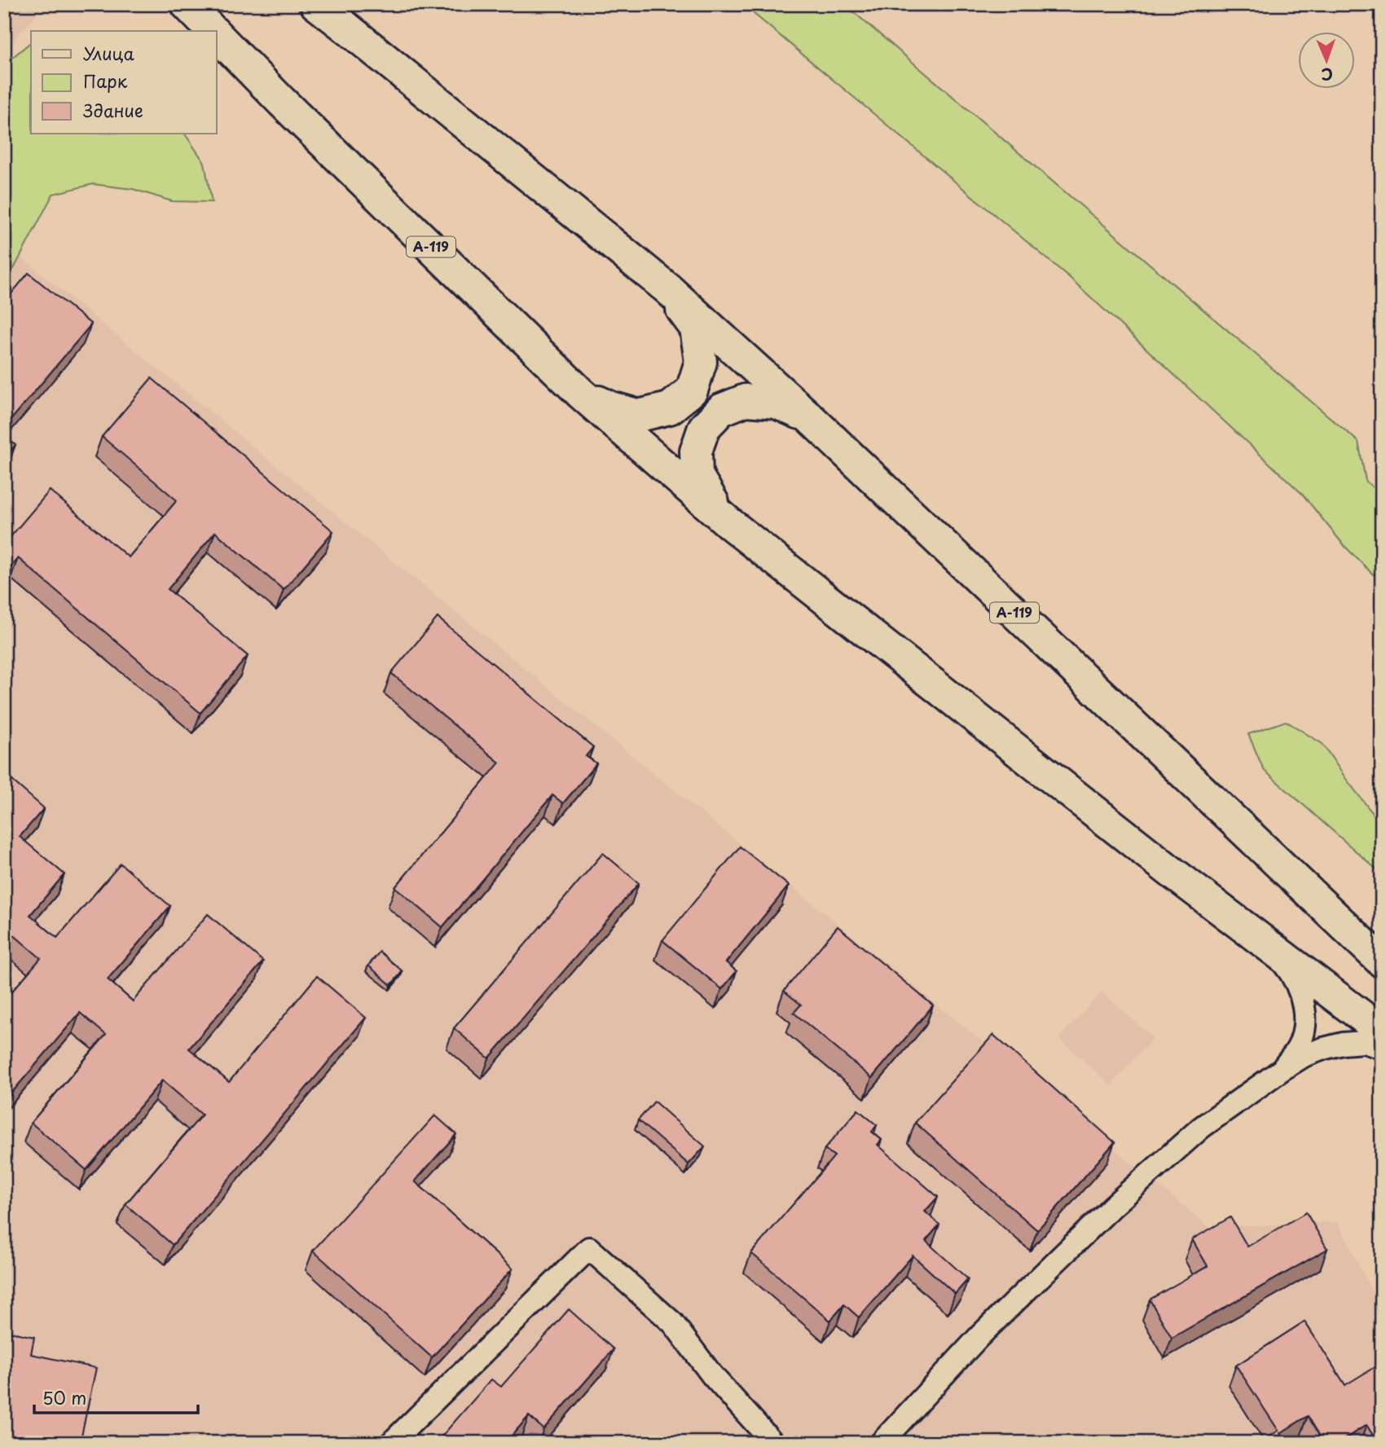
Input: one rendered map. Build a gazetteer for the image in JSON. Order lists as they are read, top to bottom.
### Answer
{
  "streets": {
    "highway": ["А-119"]
  },
  "legend": ["Улица", "Парк", "Здание"],
  "scale_bar": "50 m",
  "north": "bottom"
}
